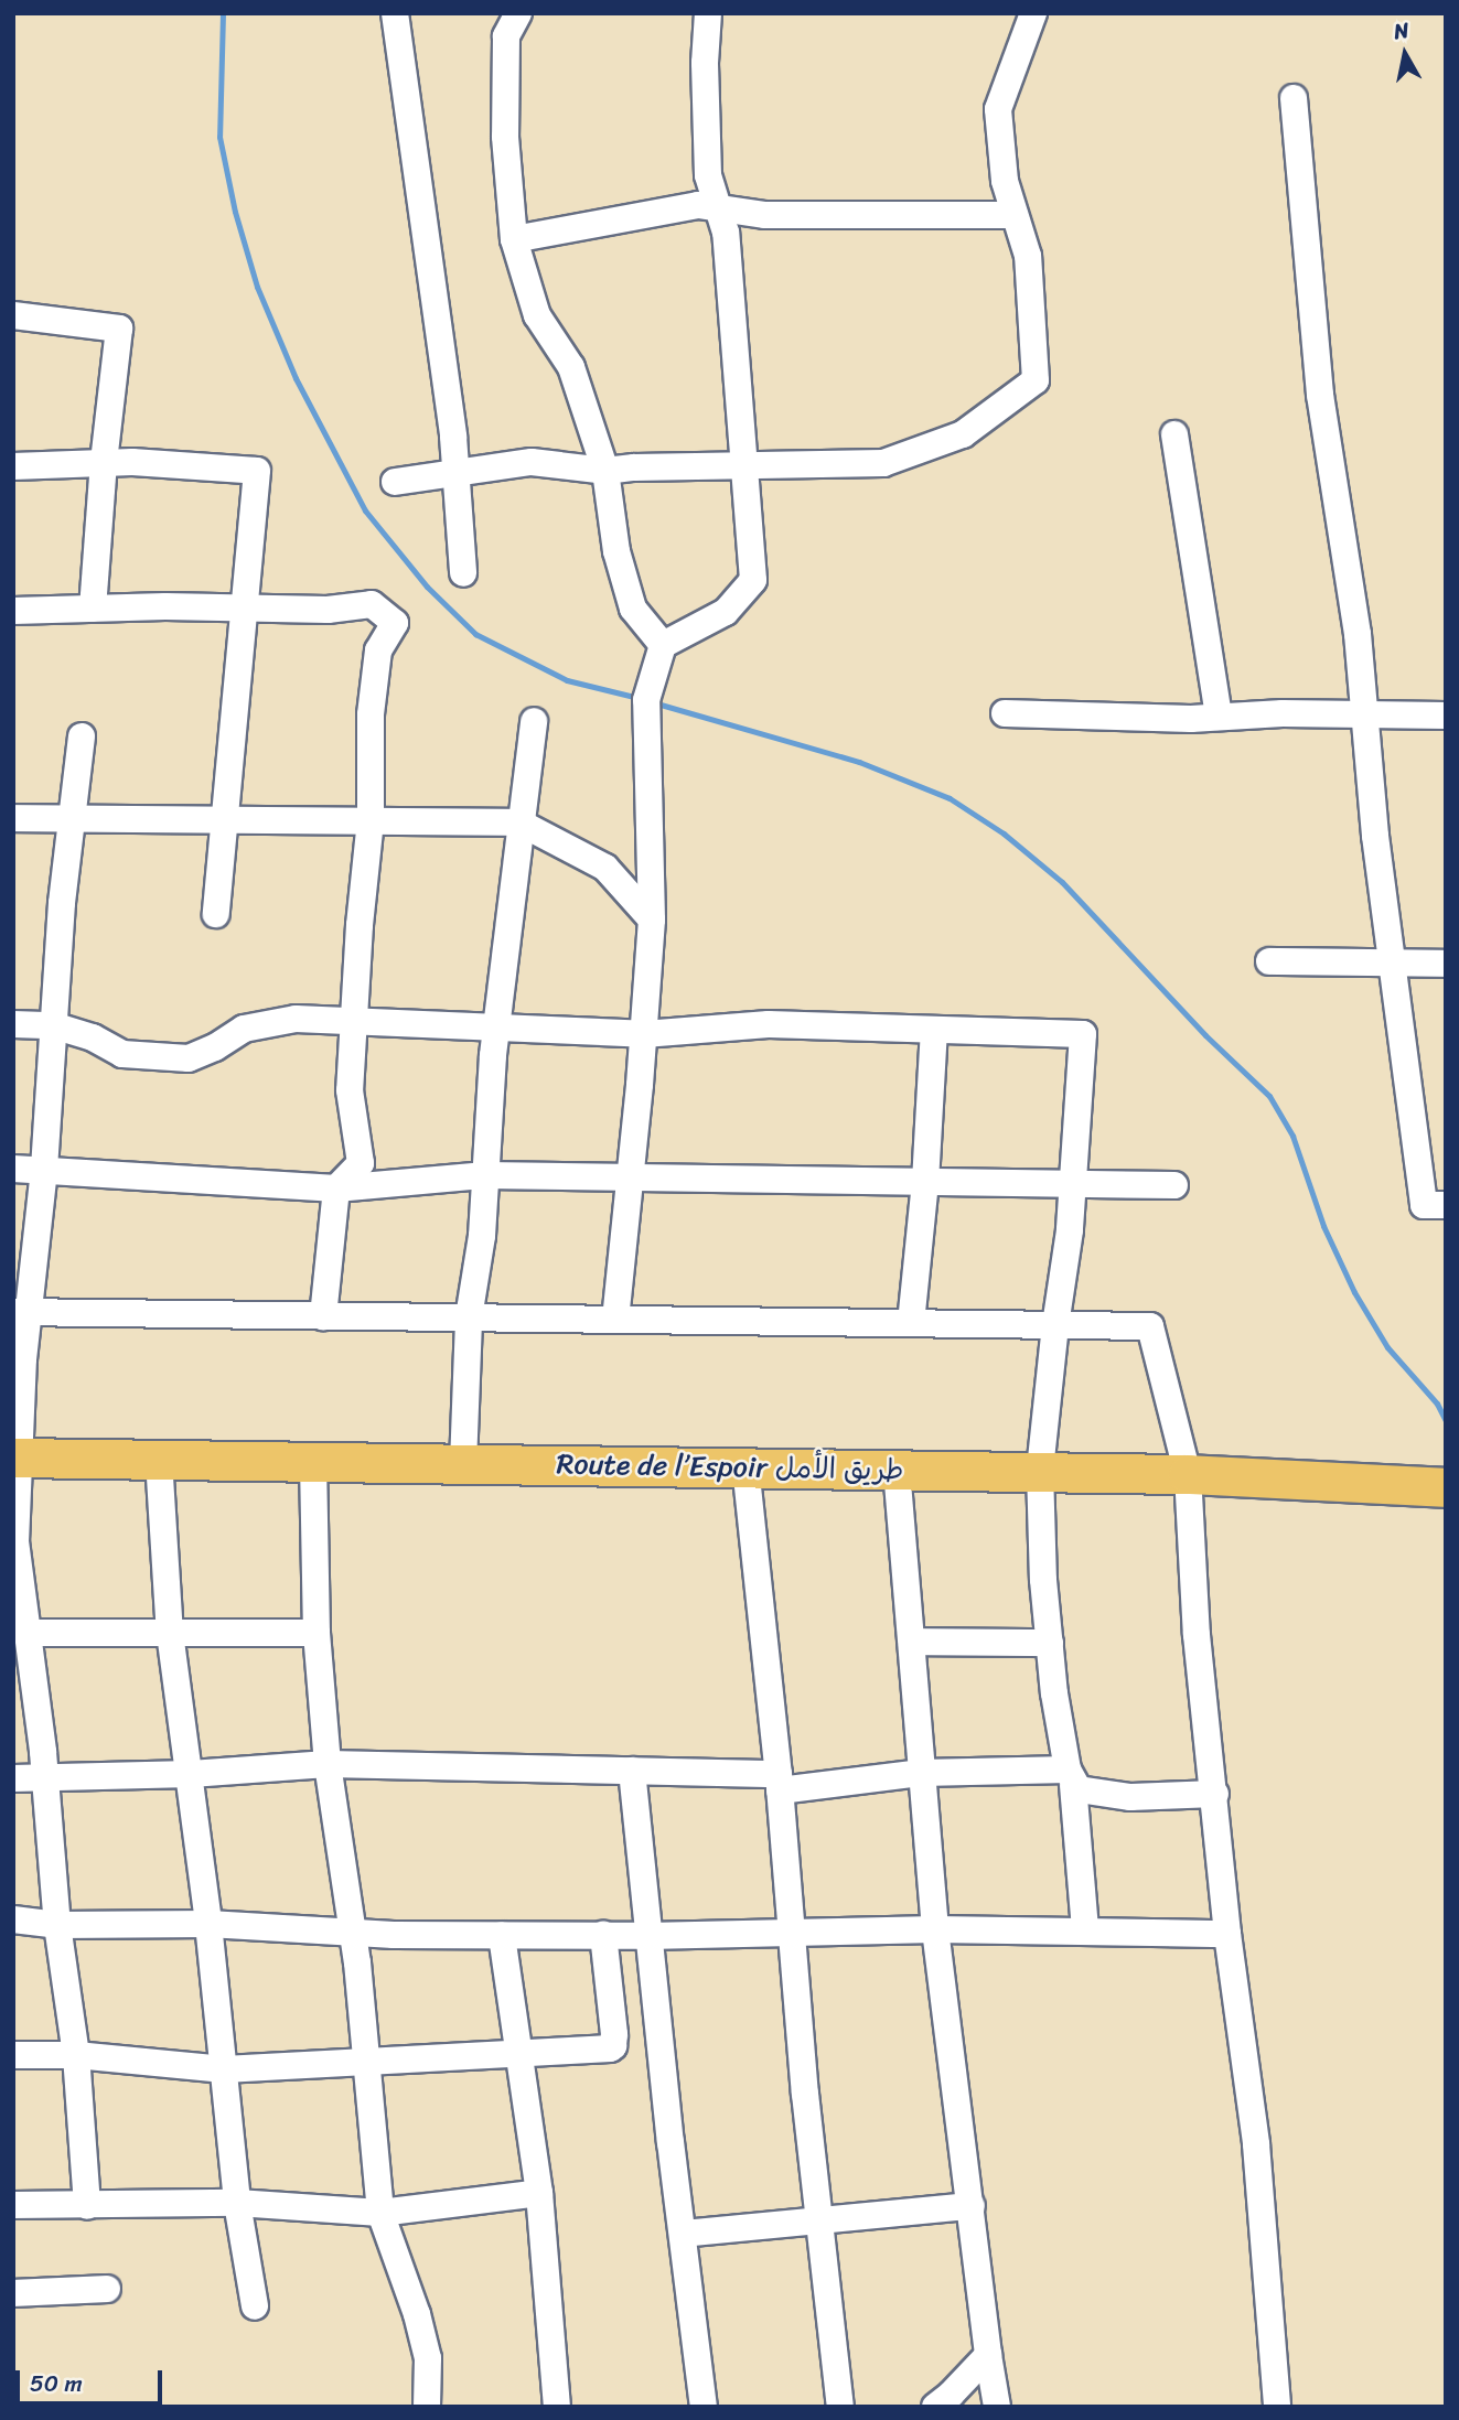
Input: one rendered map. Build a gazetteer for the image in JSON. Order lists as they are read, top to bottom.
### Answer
{
  "streets": {
    "highway": ["Route de l’Espoir طريق الأمل"]
  },
  "scale_bar": "50 m",
  "north": "top"
}
